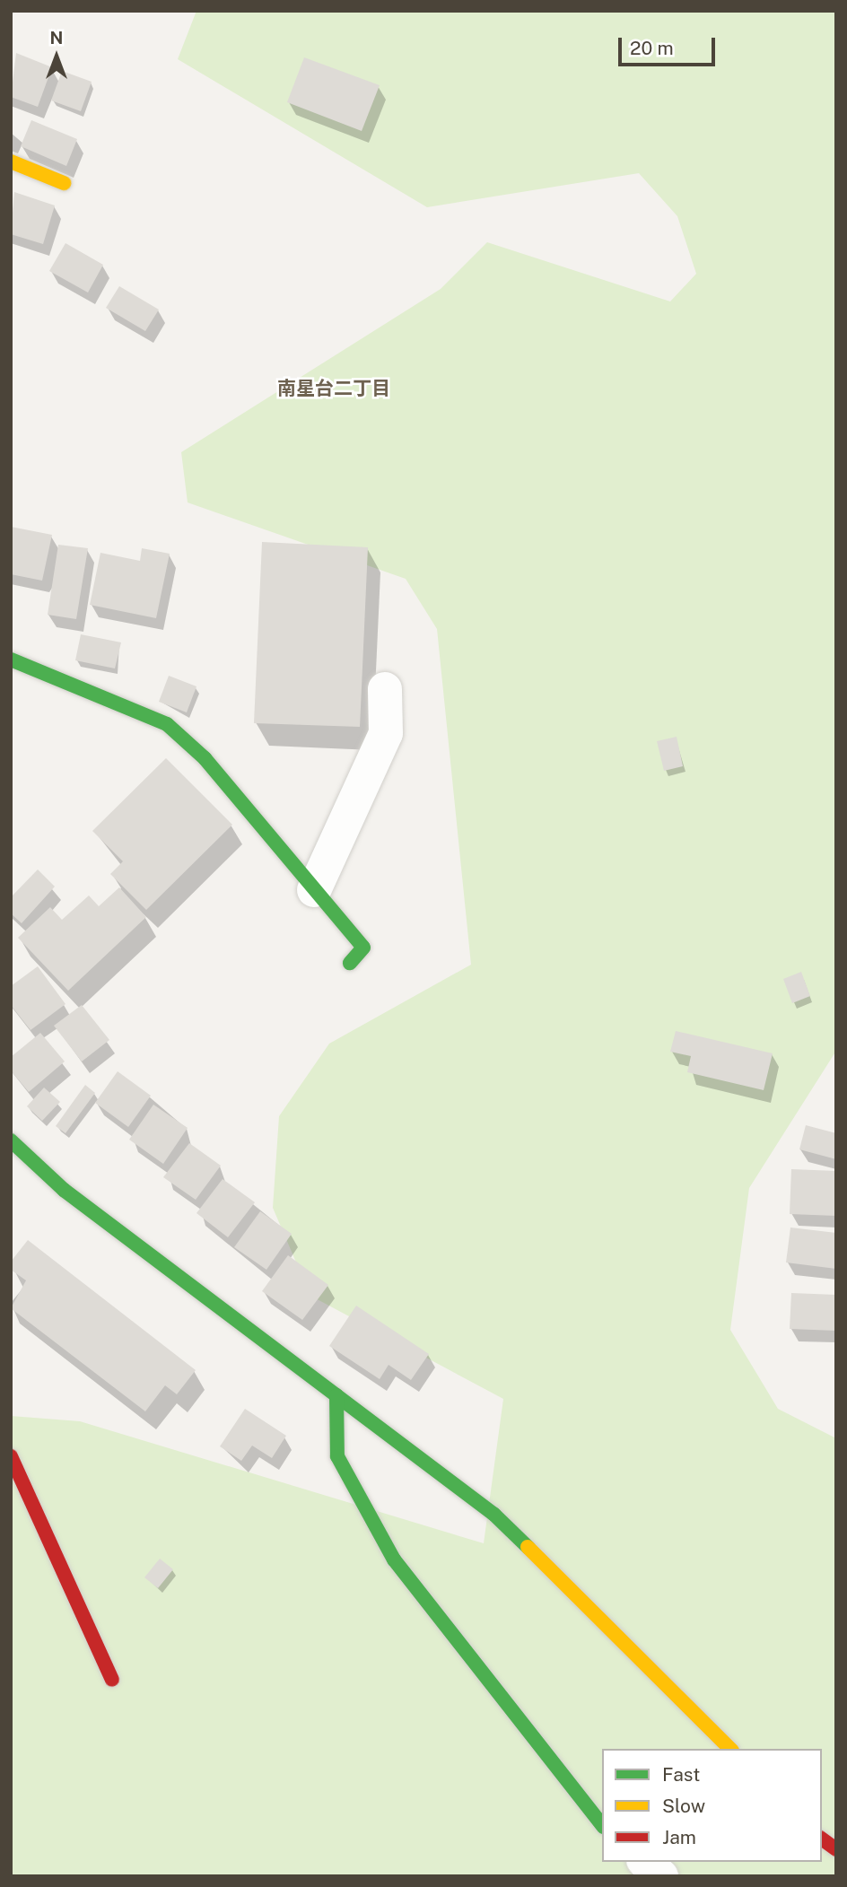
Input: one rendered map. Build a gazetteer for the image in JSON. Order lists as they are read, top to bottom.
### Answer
{
  "districts": ["南星台二丁目"],
  "legend": ["Fast", "Slow", "Jam"],
  "scale_bar": "20 m",
  "north": "top"
}
